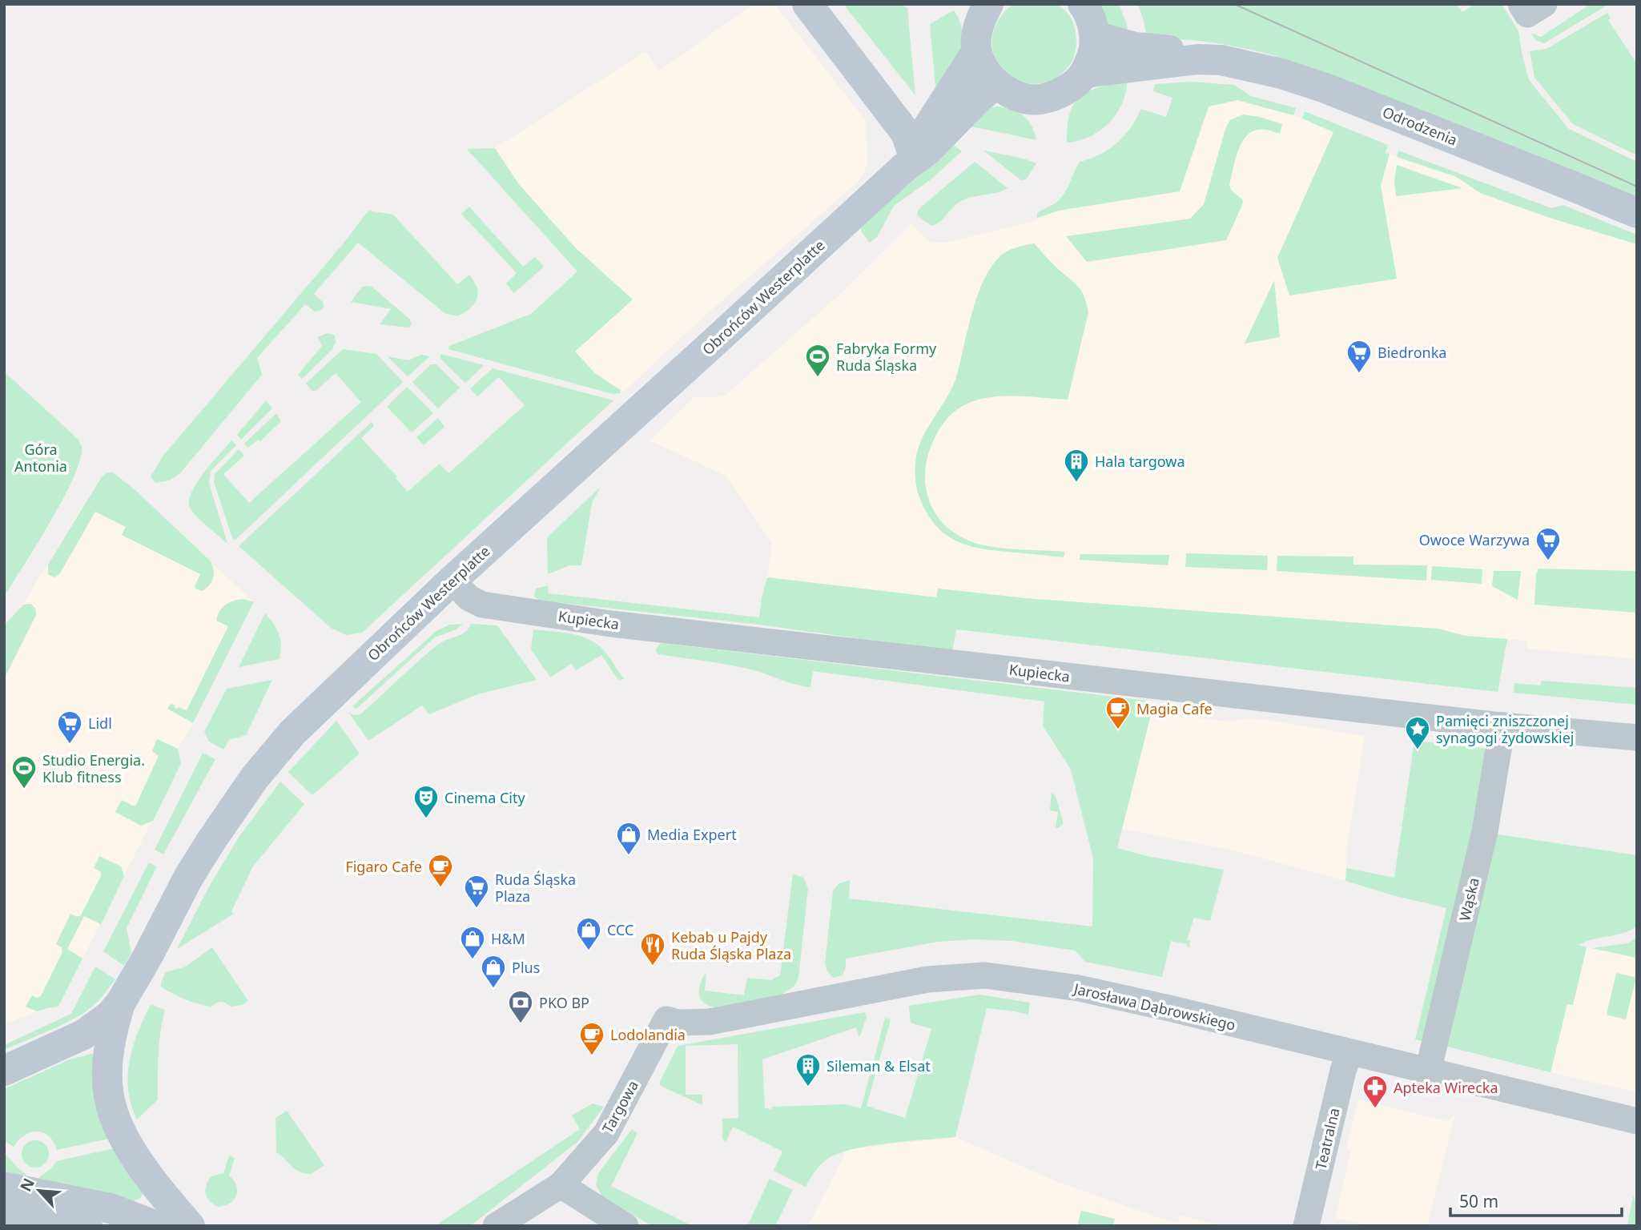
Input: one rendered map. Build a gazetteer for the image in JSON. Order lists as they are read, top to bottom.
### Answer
{
  "streets": {
    "street": [
      "Odrodzenia",
      "Obrońców Westerplatte",
      "Kupiecka",
      "Wąska",
      "Jarosława Dąbrowskiego",
      "Targowa",
      "Teatralna"
    ]
  },
  "crossings": [
    ["Obrońców Westerplatte", "Kupiecka"],
    ["Kupiecka", "Wąska"],
    ["Wąska", "Jarosława Dąbrowskiego"],
    ["Jarosława Dąbrowskiego", "Targowa"],
    ["Jarosława Dąbrowskiego", "Teatralna"]
  ],
  "parks": ["Góra Antonia"],
  "places": {
    "supermarket": [
      "Biedronka",
      "Owoce Warzywa",
      "Lidl",
      "Ruda Śląska Plaza"
    ],
    "sports": ["Fabryka Formy Ruda Śląska", "Studio Energia. Klub fitness"],
    "building": ["Hala targowa", "Sileman & Elsat"],
    "cafe": ["Magia Cafe", "Figaro Cafe", "Lodolandia"],
    "place": ["Pamięci zniszczonej synagogi żydowskiej"],
    "theatre": ["Cinema City"],
    "shop": [
      "Media Expert",
      "CCC",
      "H&M",
      "Plus"
    ],
    "restaurant": ["Kebab u Pajdy Ruda Śląska Plaza"],
    "bank": ["PKO BP"],
    "pharmacy": ["Apteka Wirecka"]
  },
  "scale_bar": "50 m",
  "north": "top left"
}
